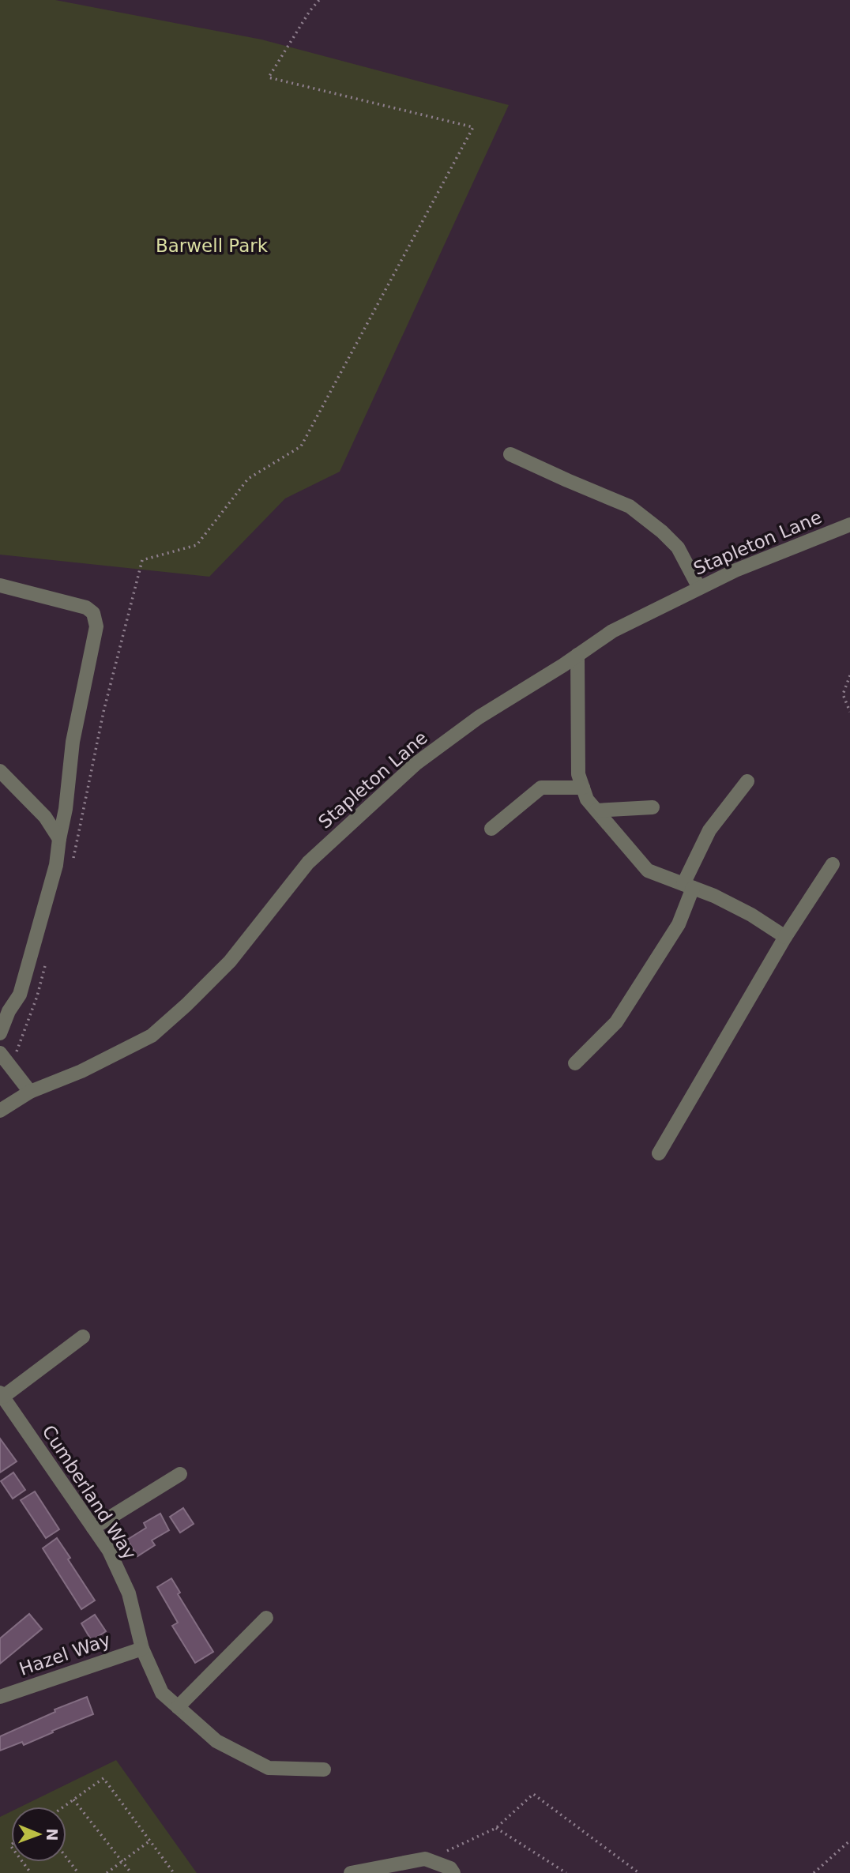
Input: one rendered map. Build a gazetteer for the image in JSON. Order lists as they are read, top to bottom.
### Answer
{
  "streets": {
    "street": ["Stapleton Lane", "Cumberland Way", "Hazel Way"]
  },
  "crossings": [
    ["Cumberland Way", "Hazel Way"]
  ],
  "parks": ["Barwell Park"],
  "north": "right"
}
